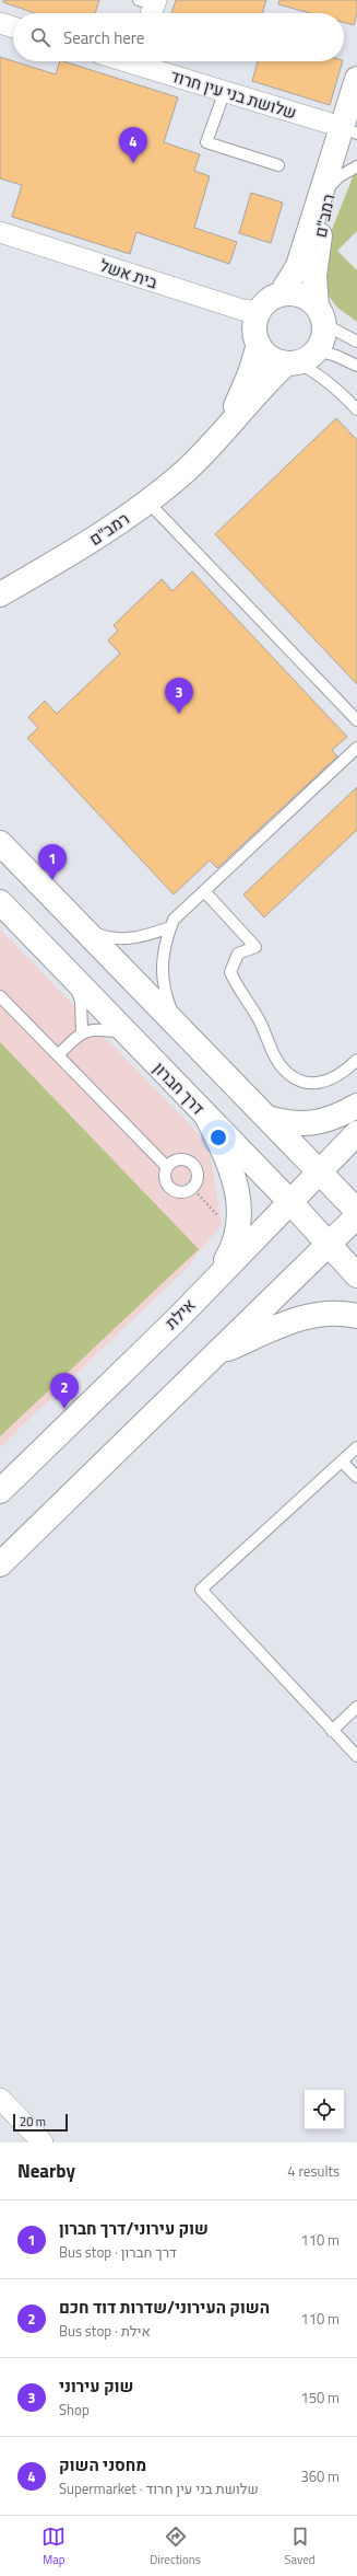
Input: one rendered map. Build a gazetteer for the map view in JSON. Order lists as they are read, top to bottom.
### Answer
{
  "streets": {
    "main road": ["רמב\"ם", "דרך חברון", "אילת"],
    "street": ["שלושת בני עין חרוד", "בית אשל"]
  },
  "crossings": [
    ["שלושת בני עין חרוד", "רמב\"ם"],
    ["רמב\"ם", "בית אשל"],
    ["דרך חברון", "אילת"]
  ],
  "scale_bar": "20 m",
  "page": {
    "search": "Search here",
    "pins": [
      "4",
      "3",
      "1",
      "2"
    ],
    "scale": "20 m",
    "heading": ["Nearby", "4 results"],
    "list": [
      {
        "mark": "1",
        "name": "שוק עירוני/דרך חברון",
        "note": "Bus stop · דרך חברון",
        "value": "110 m"
      },
      {
        "mark": "2",
        "name": "השוק העירוני/שדרות דוד חכם",
        "note": "Bus stop · אילת",
        "value": "110 m"
      },
      {
        "mark": "3",
        "name": "שוק עירוני",
        "note": "Shop",
        "value": "150 m"
      },
      {
        "mark": "4",
        "name": "מחסני השוק",
        "note": "Supermarket · שלושת בני עין חרוד",
        "value": "360 m"
      }
    ],
    "nav": ["Map", "Directions", "Saved"]
  }
}
